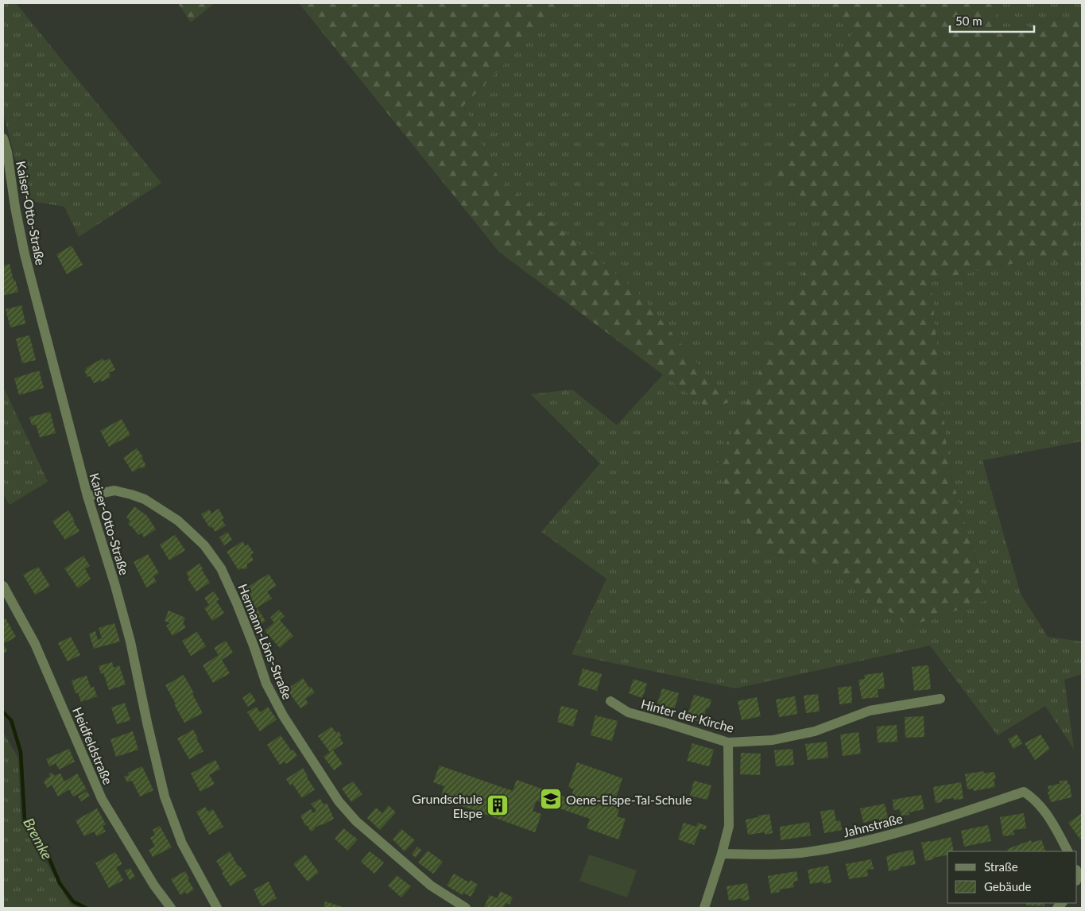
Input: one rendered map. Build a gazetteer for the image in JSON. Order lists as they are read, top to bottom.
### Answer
{
  "streets": {
    "street": [
      "Kaiser-Otto-Straße",
      "Hermann-Löns-Straße",
      "Hinter der Kirche",
      "Heidfeldstraße",
      "Jahnstraße"
    ]
  },
  "crossings": [
    ["Kaiser-Otto-Straße", "Hermann-Löns-Straße"]
  ],
  "water": ["Bremke"],
  "places": {
    "school or university": ["Oene-Elspe-Tal-Schule"],
    "building": ["Grundschule Elspe"]
  },
  "legend": ["Straße", "Gebäude"],
  "scale_bar": "50 m"
}
